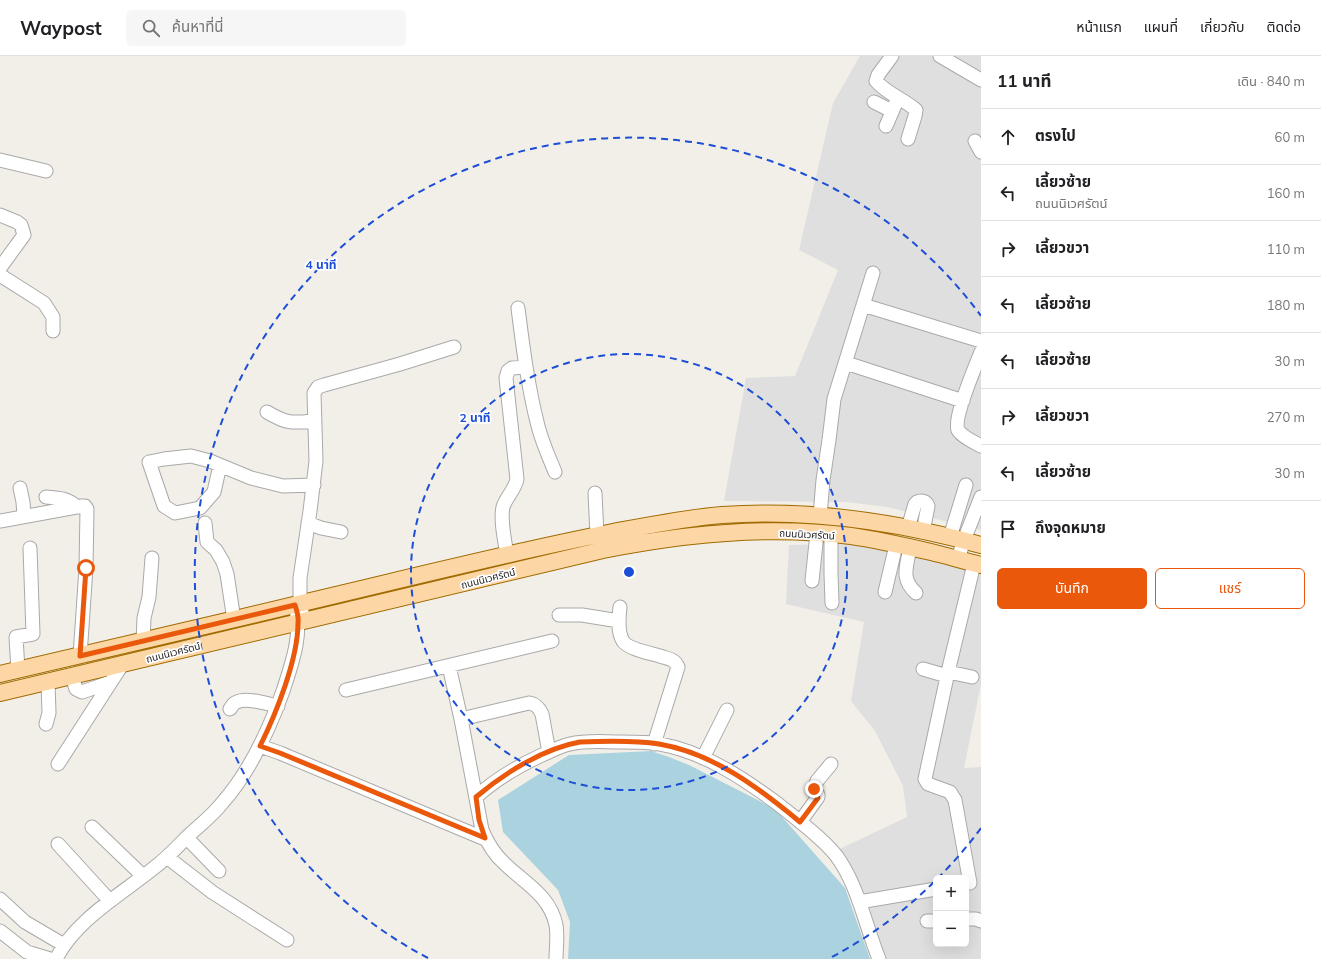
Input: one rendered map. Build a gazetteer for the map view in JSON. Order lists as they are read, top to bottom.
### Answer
{
  "streets": {
    "main road": ["ถนนนิเวศรัตน์"]
  },
  "page": {
    "header": "Waypost",
    "search": "ค้นหาที่นี่",
    "nav": [
      "หน้าแรก",
      "แผนที่",
      "เกี่ยวกับ",
      "ติดต่อ"
    ],
    "heading": ["11 นาที", "เดิน · 840 m"],
    "list": [
      ["ตรงไป", "60 m"],
      ["เลี้ยวซ้าย", "ถนนนิเวศรัตน์", "160 m"],
      ["เลี้ยวขวา", "110 m"],
      ["เลี้ยวซ้าย", "180 m"],
      ["เลี้ยวซ้าย", "30 m"],
      ["เลี้ยวขวา", "270 m"],
      ["เลี้ยวซ้าย", "30 m"],
      "ถึงจุดหมาย"
    ],
    "buttons": ["บันทึก", "แชร์"],
    "map_buttons": ["+", "−"]
  },
  "rings": ["4 นาที", "2 นาที"]
}
